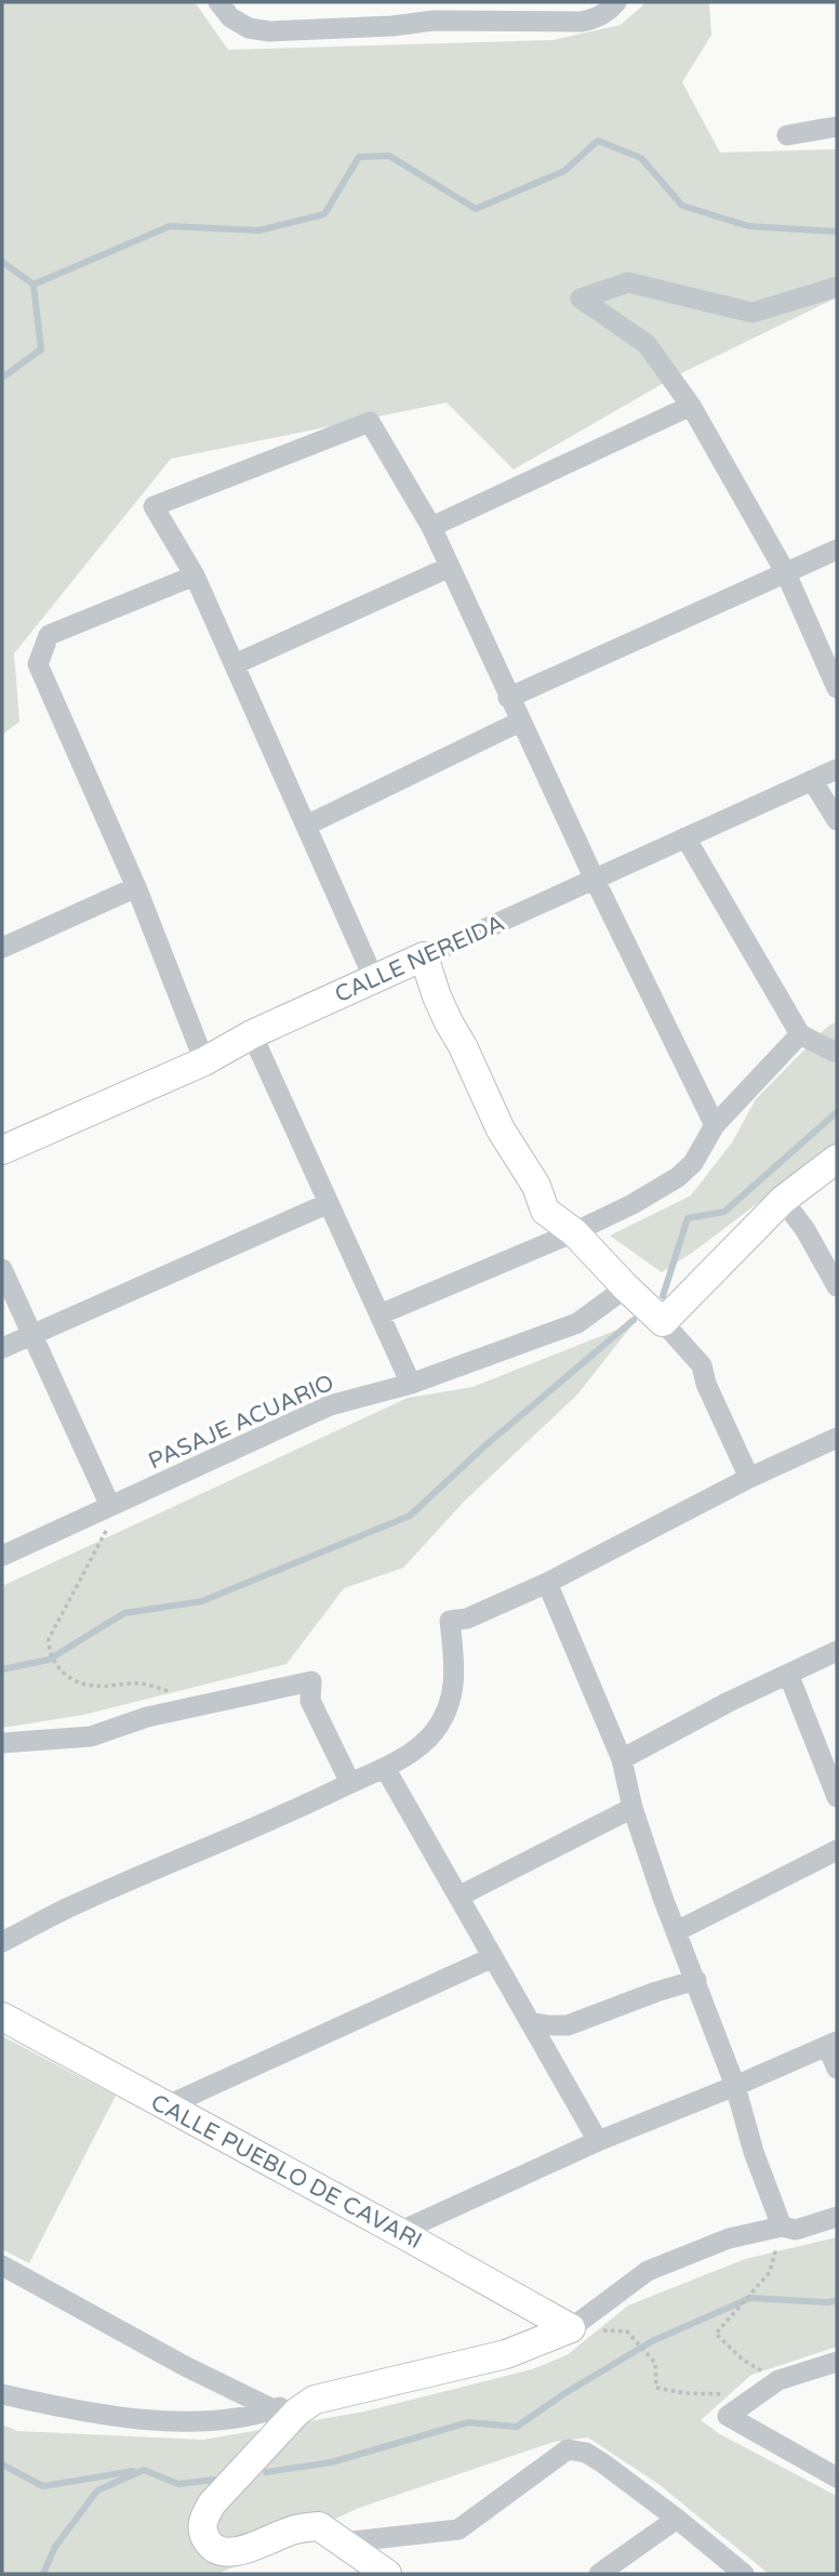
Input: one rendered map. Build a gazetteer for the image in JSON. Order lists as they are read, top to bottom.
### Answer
{
  "streets": {
    "street": ["CALLE NEREIDA", "PASAJE ACUARIO", "CALLE PUEBLO DE CAVARI"]
  }
}
